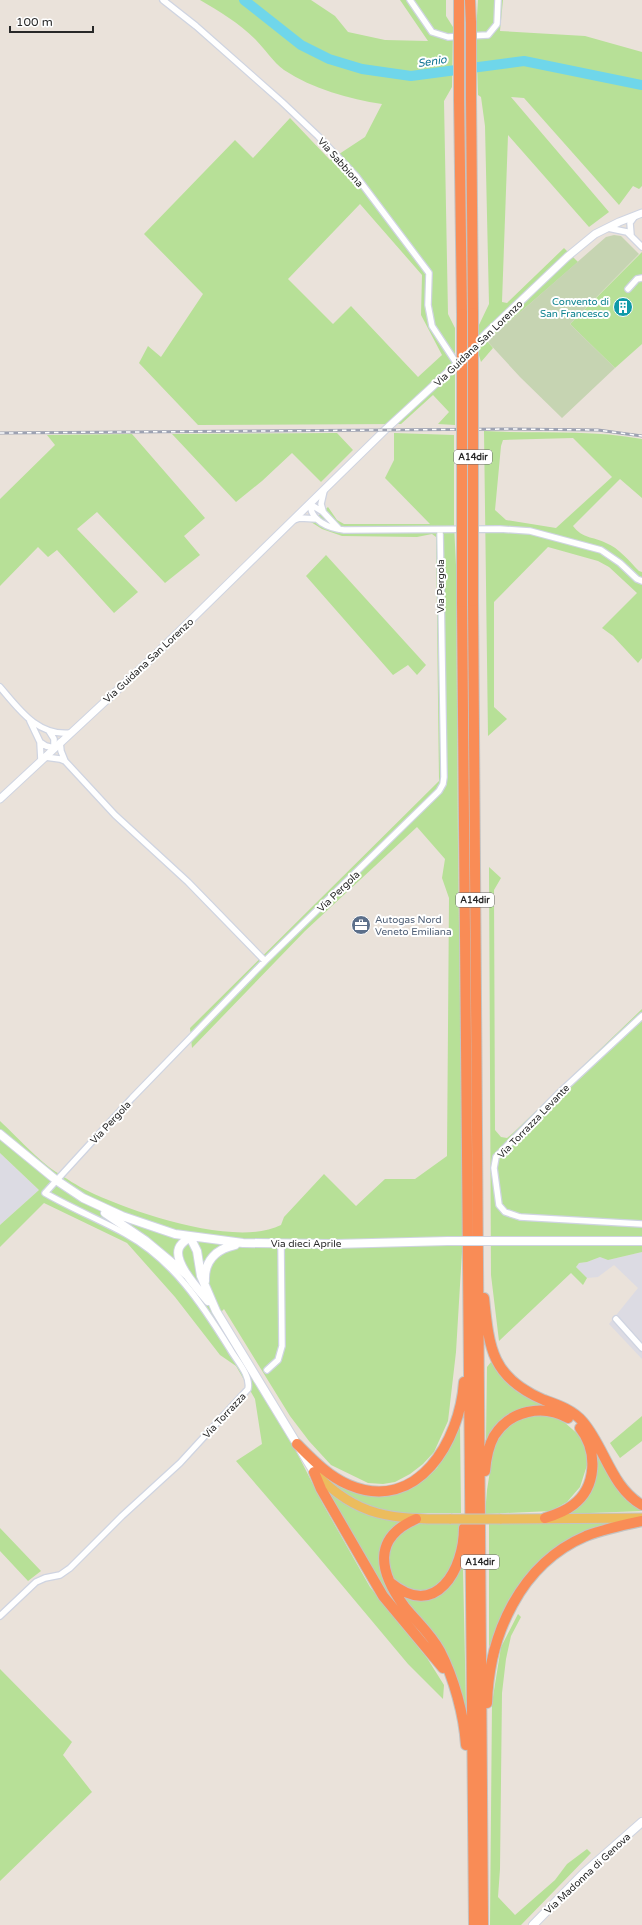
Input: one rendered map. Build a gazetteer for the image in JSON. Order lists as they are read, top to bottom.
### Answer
{
  "streets": {
    "highway": ["A14dir"],
    "main road": ["Via dieci Aprile", "Via Madonna di Genova"],
    "street": [
      "Via Sabbiona",
      "Via Guidana San Lorenzo",
      "Via Pergola",
      "Via Torrazza Levante",
      "Via Torrazza"
    ]
  },
  "crossings": [
    ["Via Sabbiona", "Via Guidana San Lorenzo"],
    ["A14dir", "Via dieci Aprile"],
    ["Via Pergola", "Via dieci Aprile"],
    ["Via Pergola", "Via Torrazza"]
  ],
  "water": ["Senio"],
  "places": {
    "building": ["Convento di San Francesco"],
    "office": ["Autogas Nord Veneto Emiliana"]
  },
  "scale_bar": "100 m"
}
